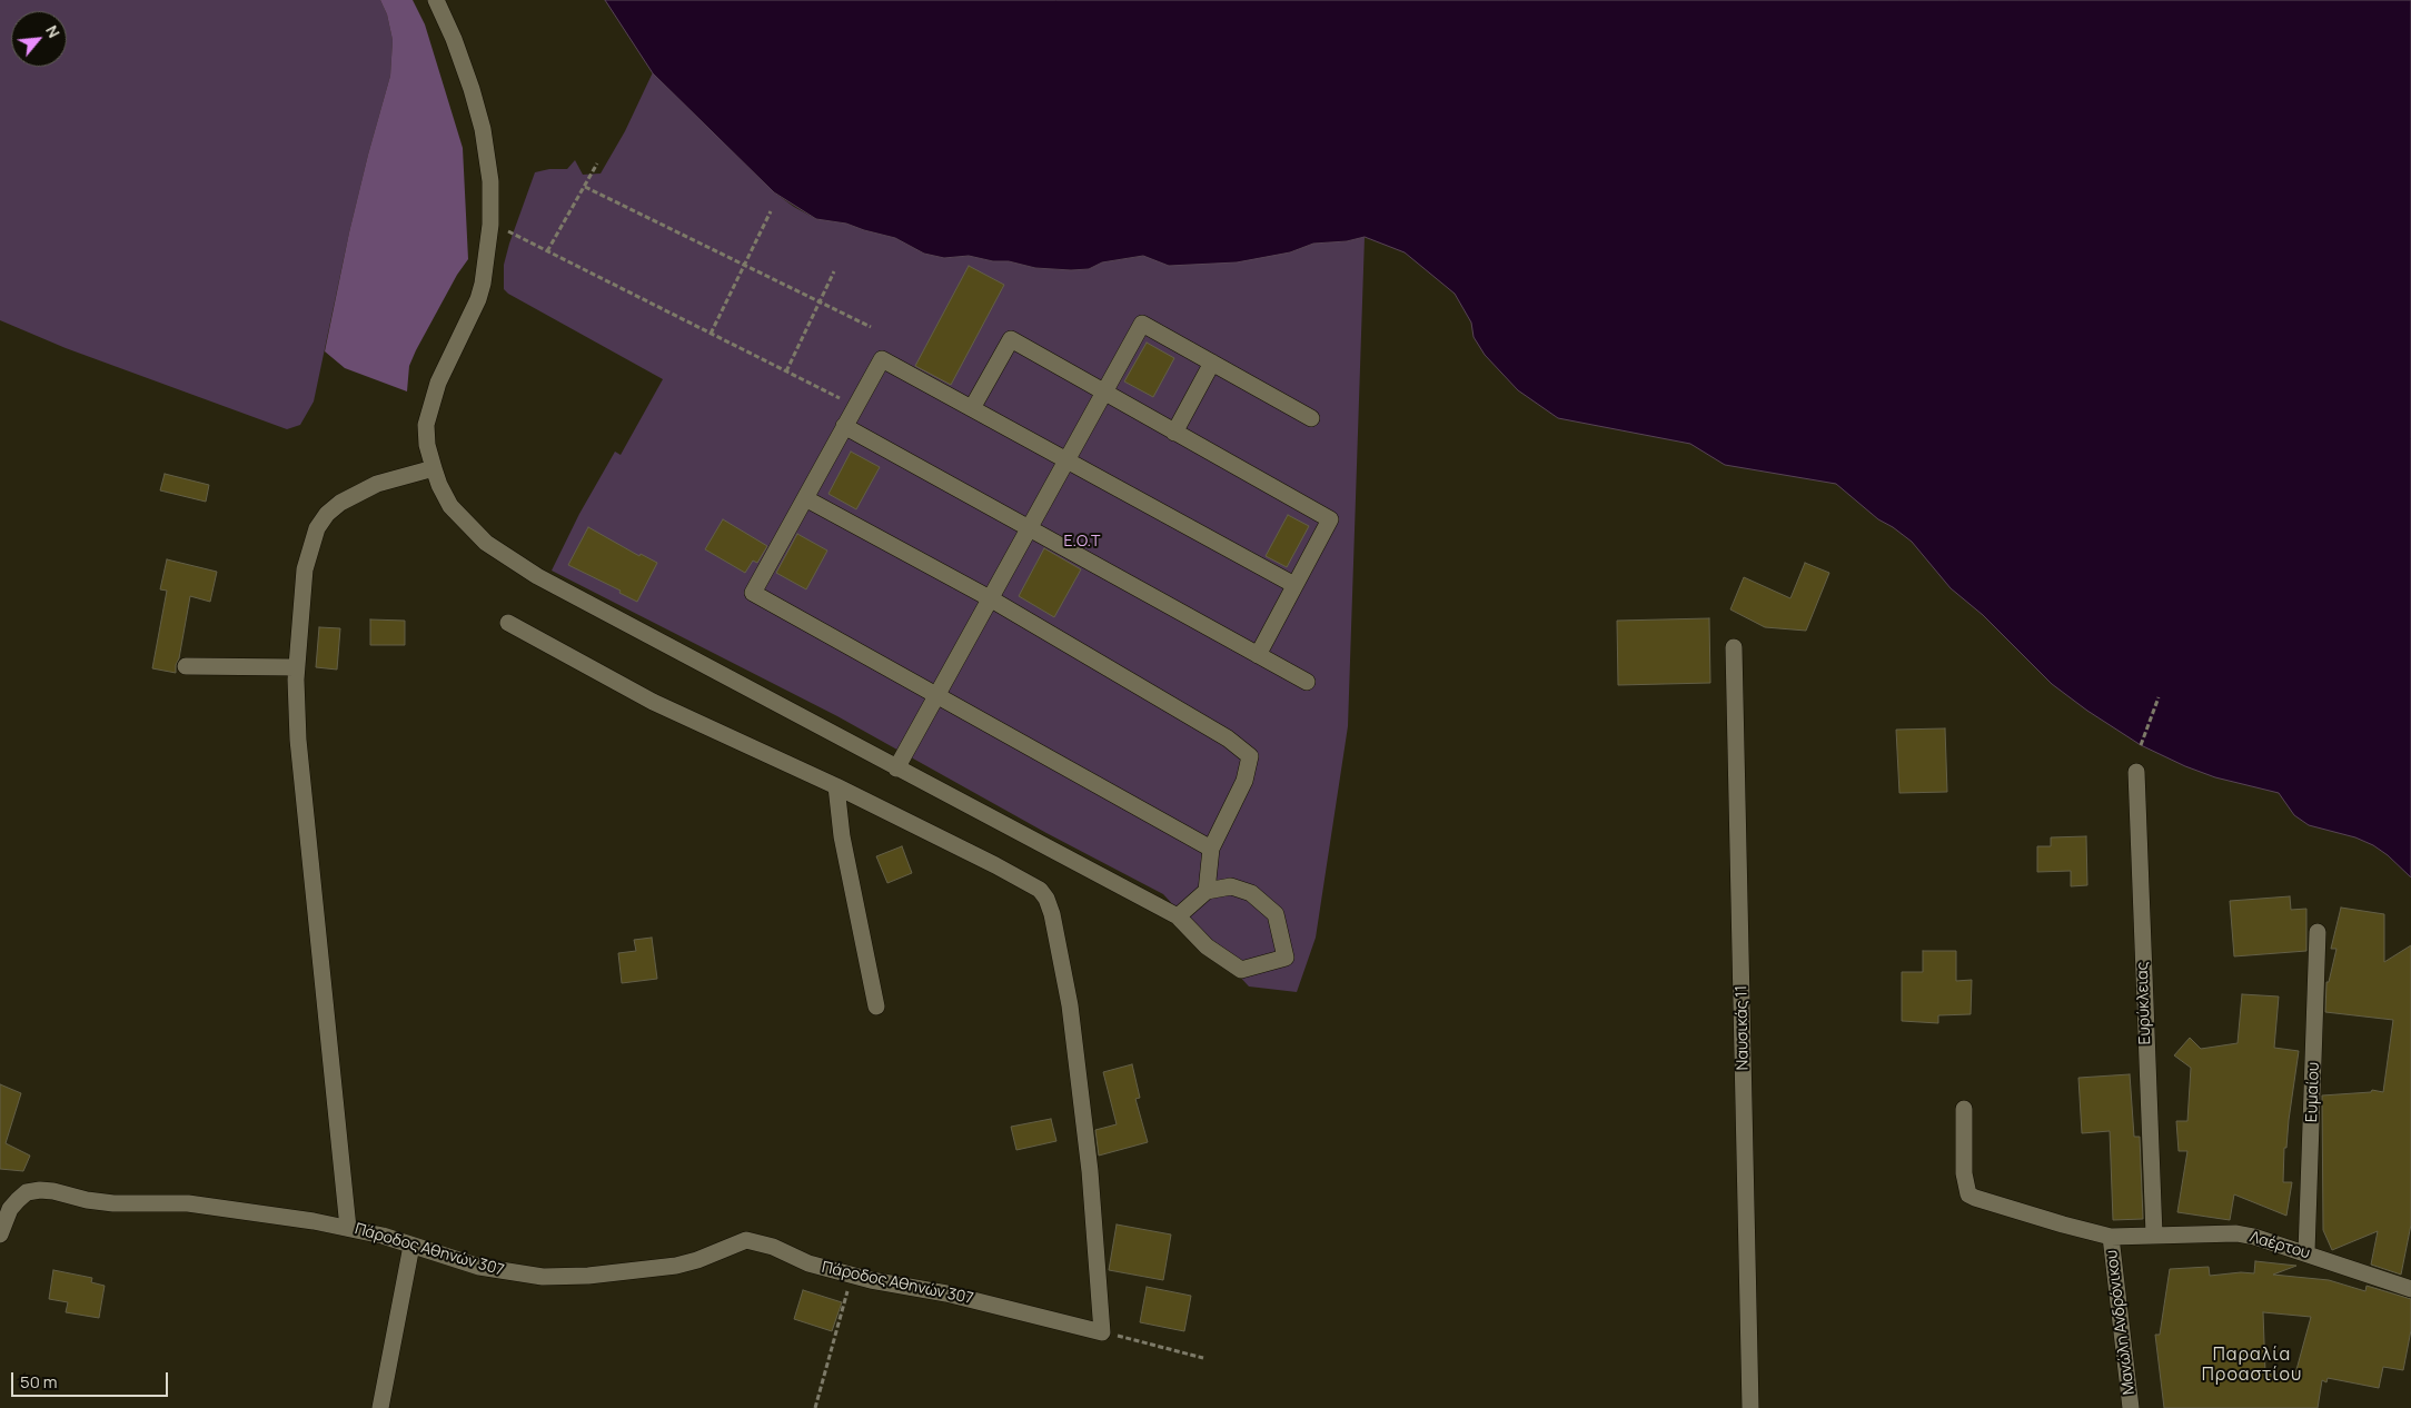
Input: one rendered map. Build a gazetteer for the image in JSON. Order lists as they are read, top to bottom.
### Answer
{
  "streets": {
    "street": [
      "Ευρύκλειας",
      "Ναυσικάς 11",
      "Ευμαίου",
      "Λαέρτου",
      "Πάροδος Αθηνών 307",
      "Μανώλη Ανδρόνικου"
    ]
  },
  "crossings": [
    ["Ευρύκλειας", "Λαέρτου"],
    ["Ευμαίου", "Λαέρτου"],
    ["Λαέρτου", "Μανώλη Ανδρόνικου"]
  ],
  "districts": ["Παραλία Προαστίου"],
  "parks": ["E.O.T"],
  "scale_bar": "50 m",
  "north": "top right"
}
